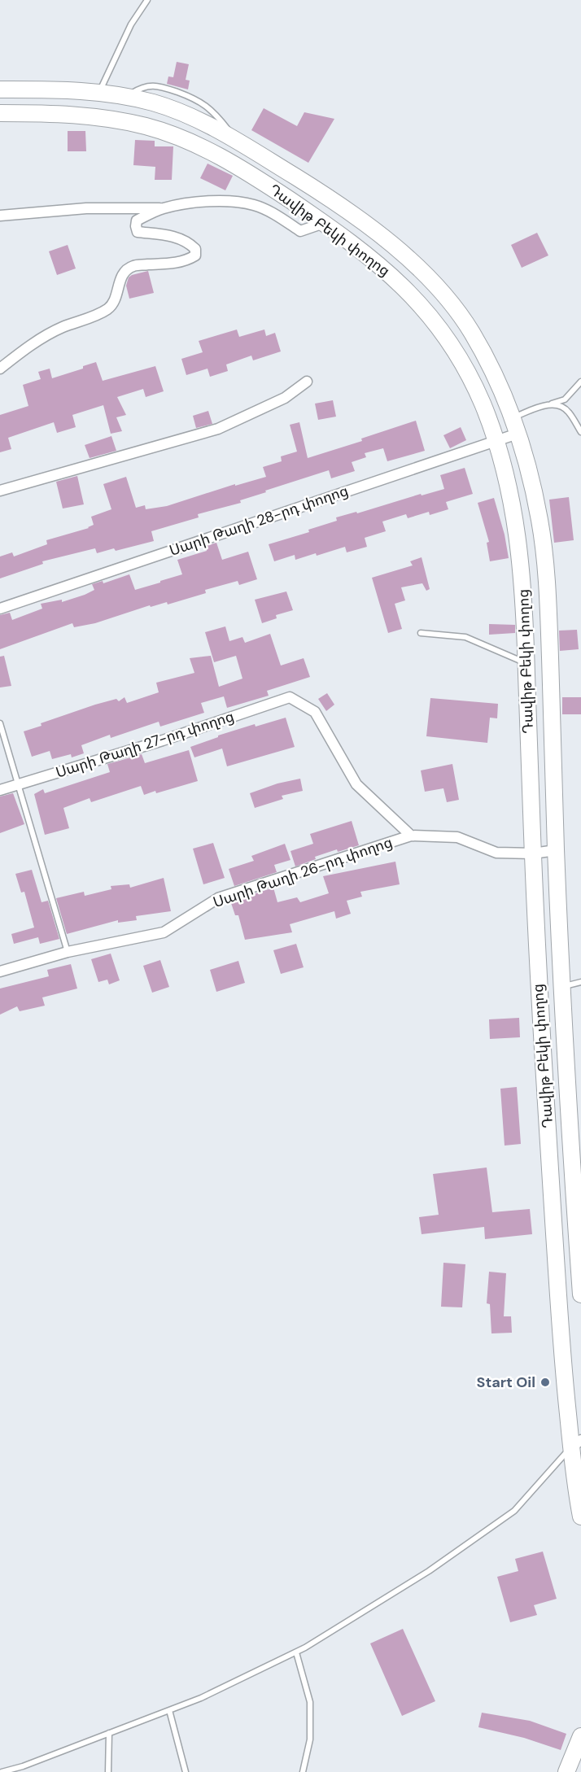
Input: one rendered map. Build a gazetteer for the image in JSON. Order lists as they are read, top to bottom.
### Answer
{
  "streets": {
    "main road": ["Դավիթ Բեկի փողոց"],
    "street": ["Սարի Թաղի 28-րդ փողոց", "Սարի Թաղի 27-րդ փողոց", "Սարի Թաղի 26-րդ փողոց"]
  },
  "crossings": [
    ["Դավիթ Բեկի փողոց", "Սարի Թաղի 28-րդ փողոց"],
    ["Դավիթ Բեկի փողոց", "Սարի Թաղի 26-րդ փողոց"],
    ["Սարի Թաղի 27-րդ փողոց", "Սարի Թաղի 26-րդ փողոց"]
  ],
  "places": ["Start Oil"]
}
